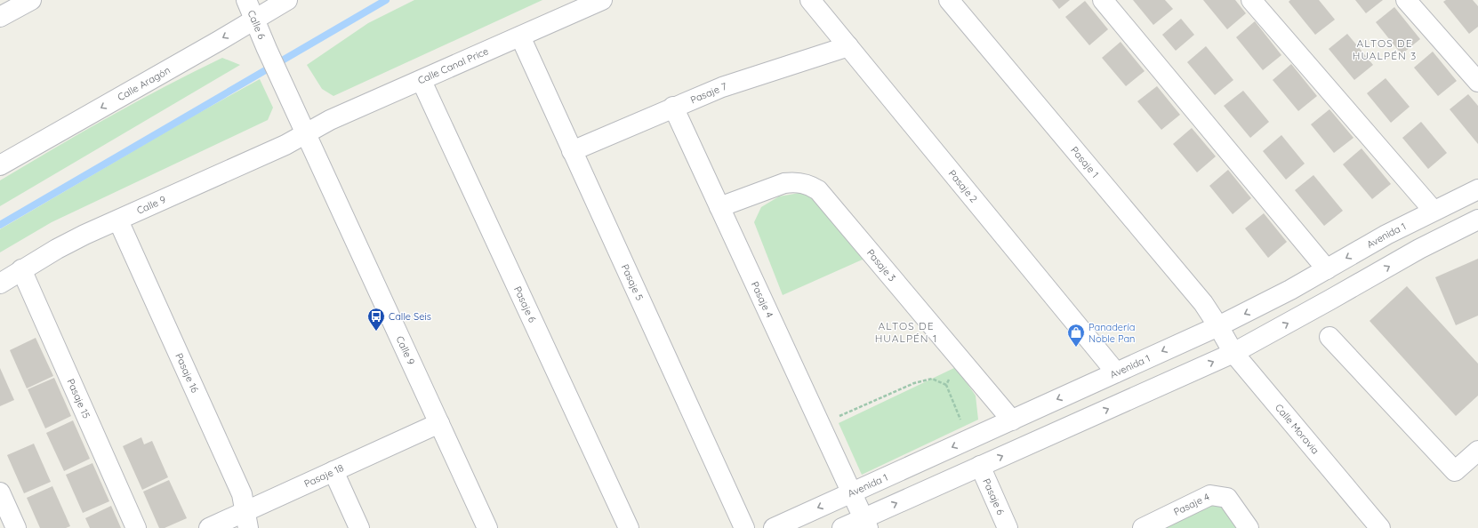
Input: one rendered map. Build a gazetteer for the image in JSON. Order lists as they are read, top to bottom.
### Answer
{
  "streets": {
    "street": [
      "Calle 6",
      "Calle Canal Price",
      "Calle Aragón",
      "Pasaje 7",
      "Pasaje 1",
      "Pasaje 2",
      "Calle 9",
      "Avenida 1",
      "Pasaje 3",
      "Pasaje 5",
      "Pasaje 4",
      "Pasaje 6",
      "Pasaje 16",
      "Pasaje 15",
      "Calle Moravia",
      "Pasaje 18"
    ]
  },
  "crossings": [
    ["Calle 6", "Calle Aragón"],
    ["Calle 6", "Calle 9"],
    ["Calle Canal Price", "Calle 9"],
    ["Calle Canal Price", "Pasaje 5"],
    ["Calle Canal Price", "Pasaje 6"],
    ["Pasaje 7", "Pasaje 2"],
    ["Pasaje 7", "Pasaje 5"],
    ["Pasaje 7", "Pasaje 4"],
    ["Pasaje 1", "Avenida 1"],
    ["Pasaje 1", "Calle Moravia"],
    ["Pasaje 2", "Avenida 1"],
    ["Calle 9", "Pasaje 16"],
    ["Calle 9", "Pasaje 15"],
    ["Calle 9", "Pasaje 18"],
    ["Avenida 1", "Pasaje 3"],
    ["Avenida 1", "Pasaje 4"],
    ["Avenida 1", "Calle Moravia"],
    ["Pasaje 3", "Pasaje 4"],
    ["Pasaje 16", "Pasaje 18"]
  ],
  "one_way": ["Calle Aragón"],
  "districts": ["ALTOS DE HUALPÉN 3", "ALTOS DE HUALPÉN 1"],
  "places": {
    "bus stop": ["Calle Seis"],
    "shop": ["Panadería Noble Pan"]
  }
}
